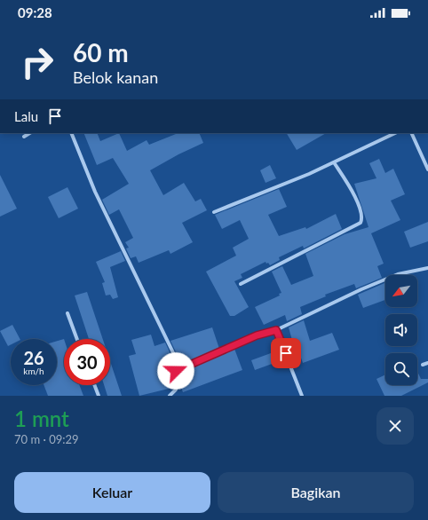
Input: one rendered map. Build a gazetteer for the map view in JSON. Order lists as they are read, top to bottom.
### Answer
{
  "north": "bottom left",
  "page": {
    "status": "09:28",
    "turn": ["60 m", "Belok kanan"],
    "then": "Lalu",
    "speed": "26 km/h",
    "limit": "30",
    "heading": ["1 mnt", "70 m · 09:29"],
    "buttons": ["Keluar", "Bagikan"]
  }
}
